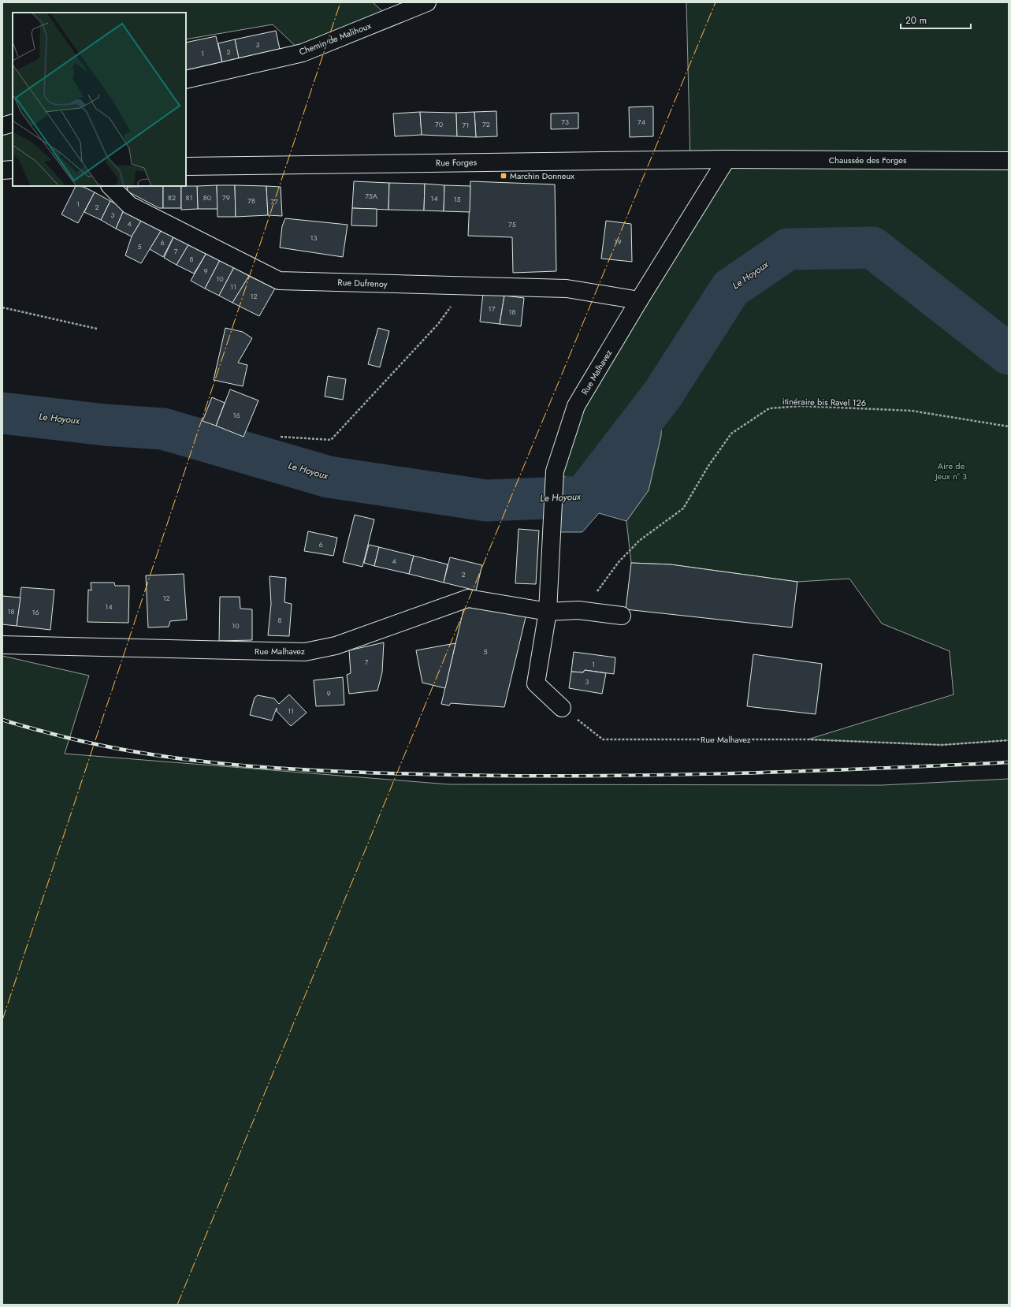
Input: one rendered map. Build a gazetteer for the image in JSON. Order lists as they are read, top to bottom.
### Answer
{
  "streets": {
    "street": [
      "Chemin de Malihoux",
      "Chaussée des Forges",
      "Rue Forges",
      "Rue Dufrenoy",
      "Rue Malhavez"
    ],
    "path": ["itinéraire bis Ravel 126"]
  },
  "crossings": [
    ["Chaussée des Forges", "Rue Forges"],
    ["Chaussée des Forges", "Rue Malhavez"],
    ["Rue Forges", "Rue Malhavez"],
    ["Rue Dufrenoy", "Rue Malhavez"],
    ["Rue Malhavez", "itinéraire bis Ravel 126"]
  ],
  "water": ["Le Hoyoux"],
  "parks": ["Aire de Jeux n° 3"],
  "places": {
    "transit": ["Marchin Donneux"]
  },
  "house_numbers": [
    "3",
    "2",
    "1",
    "73",
    "74",
    "70",
    "72",
    "71",
    "75A",
    "82",
    "81",
    "80",
    "79",
    "14",
    "15",
    "78",
    "77",
    "1",
    "2",
    "3",
    "4",
    "75",
    "13",
    "19",
    "6",
    "5",
    "7",
    "8",
    "9",
    "10",
    "11",
    "12",
    "17",
    "18",
    "16",
    "6",
    "4",
    "2",
    "12",
    "14",
    "18",
    "16",
    "8",
    "10",
    "5",
    "7",
    "1",
    "3",
    "9",
    "11"
  ],
  "scale_bar": "20 m"
}
